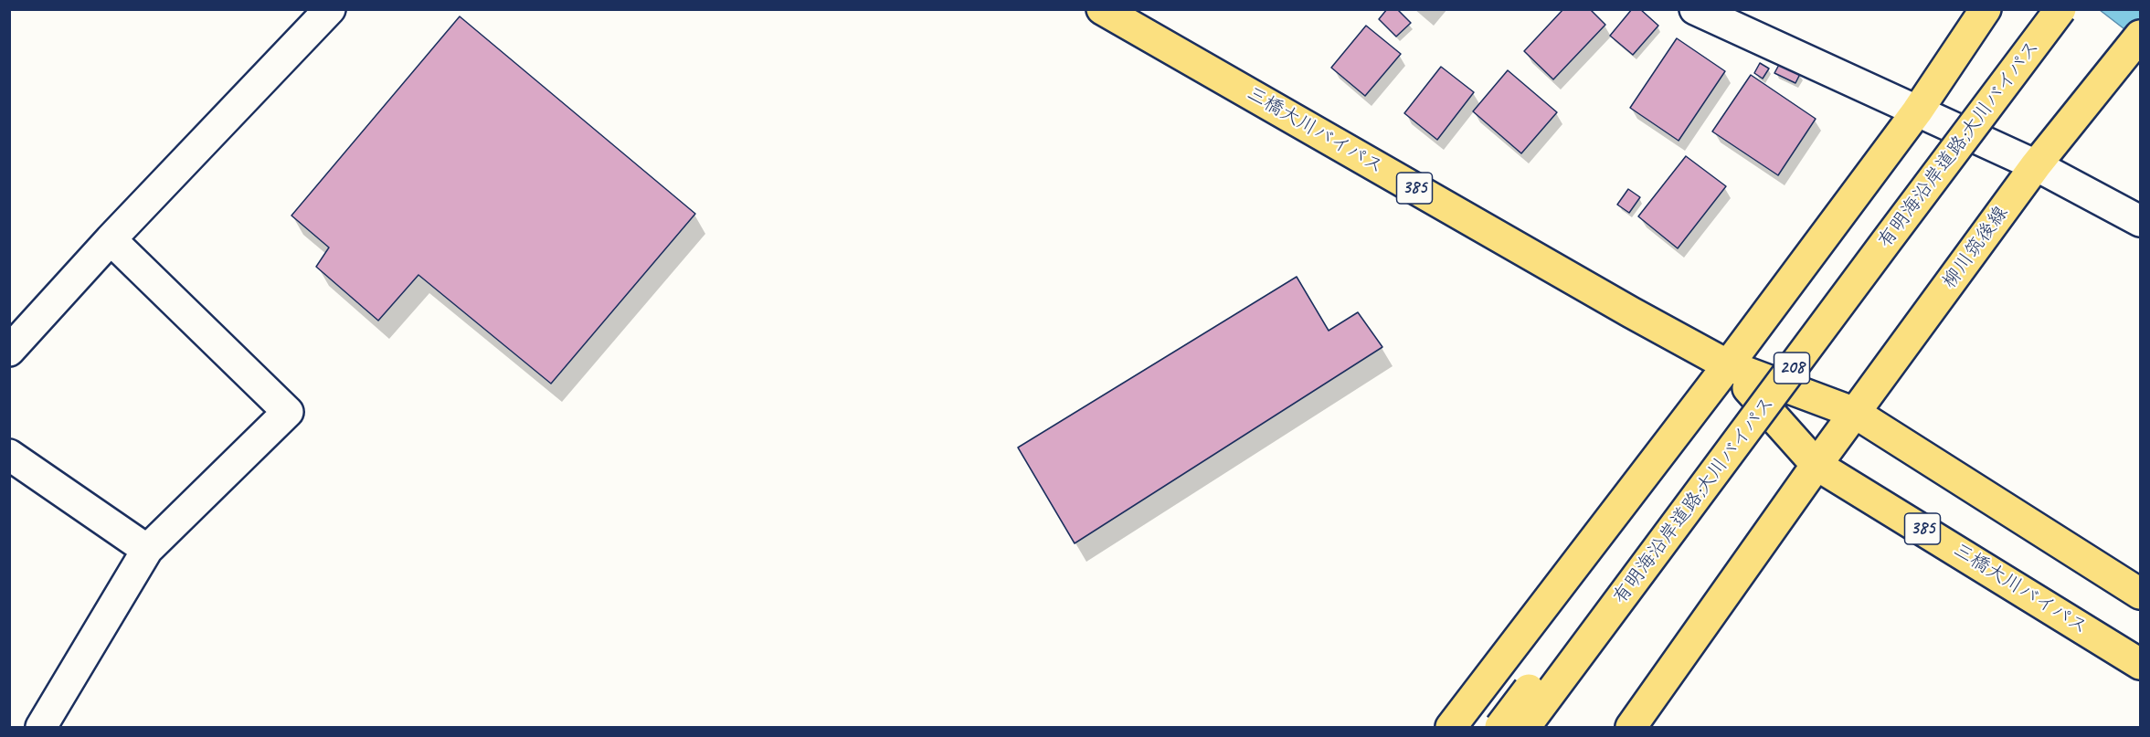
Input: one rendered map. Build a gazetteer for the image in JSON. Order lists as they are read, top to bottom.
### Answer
{
  "streets": {
    "main road": [
      "三橋大川バイパス",
      "有明海沿岸道路;大川バイパス",
      "385",
      "柳川筑後線",
      "208"
    ]
  },
  "crossings": [
    ["三橋大川バイパス", "柳川筑後線"]
  ]
}
